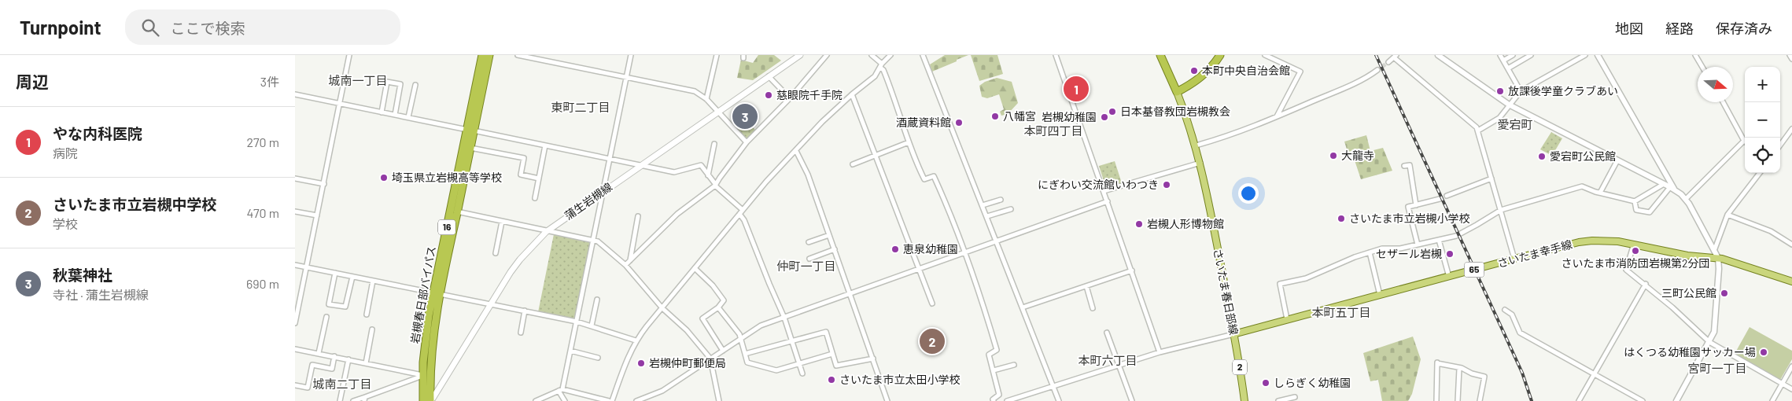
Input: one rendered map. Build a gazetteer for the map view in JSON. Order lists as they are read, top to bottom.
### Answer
{
  "streets": {
    "highway": ["16", "岩槻春日部バイパス"],
    "main road": [
      "蒲生岩槻線",
      "さいたま幸手線",
      "65",
      "さいたま春日部線",
      "2"
    ]
  },
  "crossings": [
    ["蒲生岩槻線", "岩槻春日部バイパス"],
    ["さいたま幸手線", "さいたま春日部線"]
  ],
  "districts": [
    "城南一丁目",
    "東町二丁目",
    "愛宕町",
    "本町四丁目",
    "仲町一丁目",
    "本町五丁目",
    "本町六丁目",
    "宮町一丁目",
    "城南二丁目"
  ],
  "places": [
    "本町中央自治会館",
    "放課後学童クラブあい",
    "慈眼院千手院",
    "日本基督教団岩槻教会",
    "八幡宮",
    "岩槻幼稚園",
    "酒蔵資料館",
    "大龍寺",
    "愛宕町公民館",
    "埼玉県立岩槻高等学校",
    "にぎわい交流館いわつき",
    "さいたま市立岩槻小学校",
    "岩槻人形博物館",
    "恵泉幼稚園",
    "さいたま市消防団岩槻第2分団",
    "セザール岩槻",
    "三町公民館",
    "はくつる幼稚園サッカー場",
    "岩槻仲町郵便局",
    "さいたま市立太田小学校",
    "しらぎく幼稚園"
  ],
  "north": "right",
  "page": {
    "header": "Turnpoint",
    "search": "ここで検索",
    "nav": ["地図", "経路", "保存済み"],
    "heading": ["周辺", "3件"],
    "map_buttons": ["+", "−"],
    "pins": ["1", "3", "2"],
    "list": [
      {
        "mark": "1",
        "name": "やな内科医院",
        "note": "病院",
        "value": "270 m"
      },
      {
        "mark": "2",
        "name": "さいたま市立岩槻中学校",
        "note": "学校",
        "value": "470 m"
      },
      {
        "mark": "3",
        "name": "秋葉神社",
        "note": "寺社 · 蒲生岩槻線",
        "value": "690 m"
      }
    ]
  }
}
